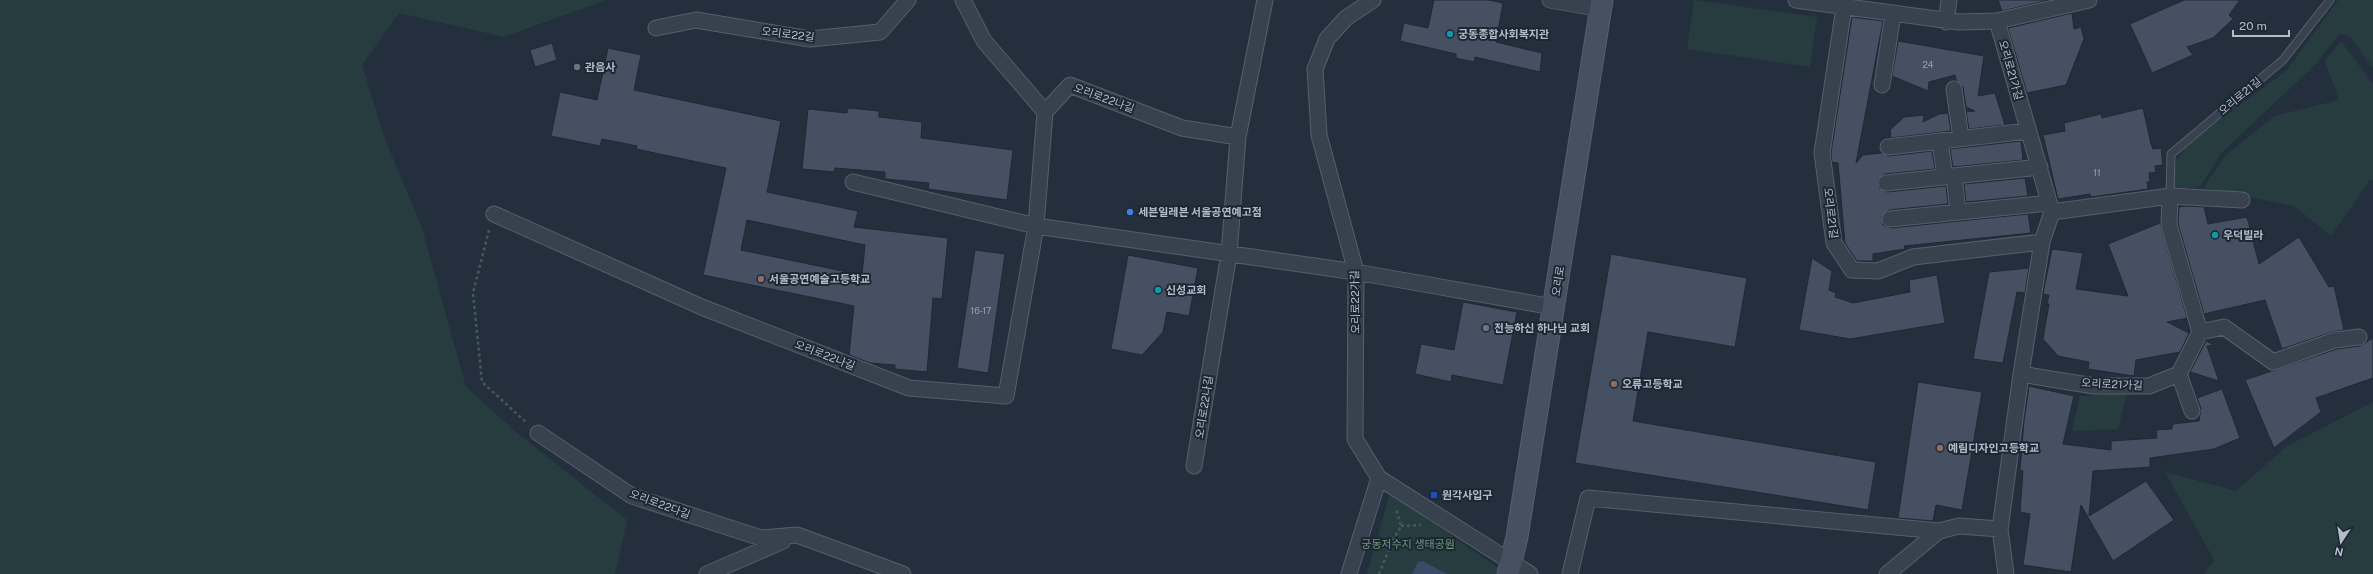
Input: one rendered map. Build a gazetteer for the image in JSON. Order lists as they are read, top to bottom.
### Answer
{
  "streets": {
    "main road": ["오리로"],
    "street": [
      "오리로22길",
      "오리로21가길",
      "오리로21길",
      "오리로22나길",
      "오리로22가길",
      "오리로22다길"
    ]
  },
  "parks": ["궁동저수지 생태공원"],
  "places": {
    "other": [
      "궁동종합사회복지관",
      "관음사",
      "세븐일레븐 서울공연예고점",
      "우덕빌라",
      "서울공연예술고등학교",
      "신성교회",
      "전능하신 하나님 교회",
      "오류고등학교",
      "예림디자인고등학교"
    ],
    "transit": ["원각사입구"]
  },
  "house_numbers": ["24", "11", "16-17"],
  "scale_bar": "20 m",
  "north": "bottom"
}
